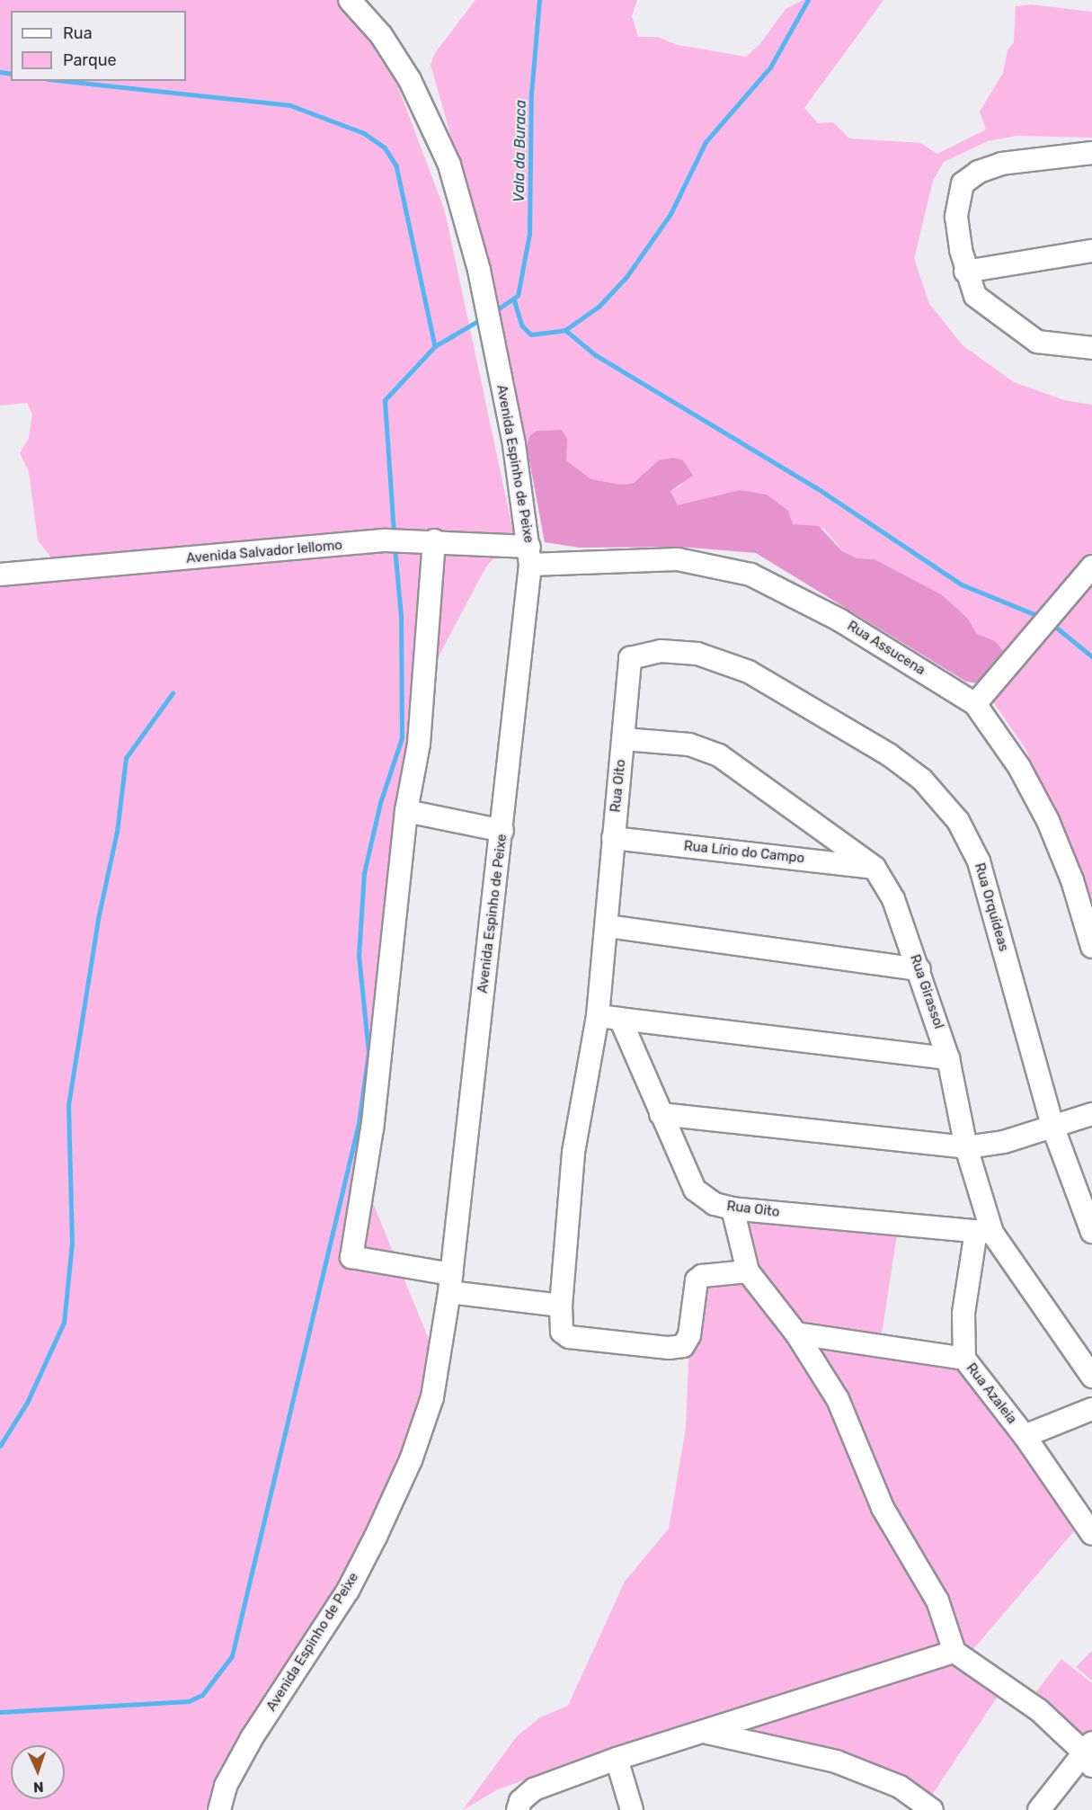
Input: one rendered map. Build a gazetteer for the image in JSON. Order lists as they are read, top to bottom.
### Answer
{
  "streets": {
    "street": [
      "Avenida Espinho de Peixe",
      "Avenida Salvador Iellomo",
      "Rua Assucena",
      "Rua Oito",
      "Rua Lírio do Campo",
      "Rua Orquídeas",
      "Rua Girassol",
      "Rua Azaleia"
    ]
  },
  "crossings": [
    ["Avenida Espinho de Peixe", "Avenida Salvador Iellomo"],
    ["Avenida Espinho de Peixe", "Rua Assucena"],
    ["Avenida Salvador Iellomo", "Rua Assucena"],
    ["Rua Oito", "Rua Lírio do Campo"],
    ["Rua Oito", "Rua Orquídeas"],
    ["Rua Oito", "Rua Girassol"],
    ["Rua Oito", "Rua Azaleia"],
    ["Rua Lírio do Campo", "Rua Girassol"],
    ["Rua Girassol", "Rua Azaleia"]
  ],
  "water": ["Vala da Buraca"],
  "legend": ["Rua", "Parque"],
  "north": "bottom"
}
